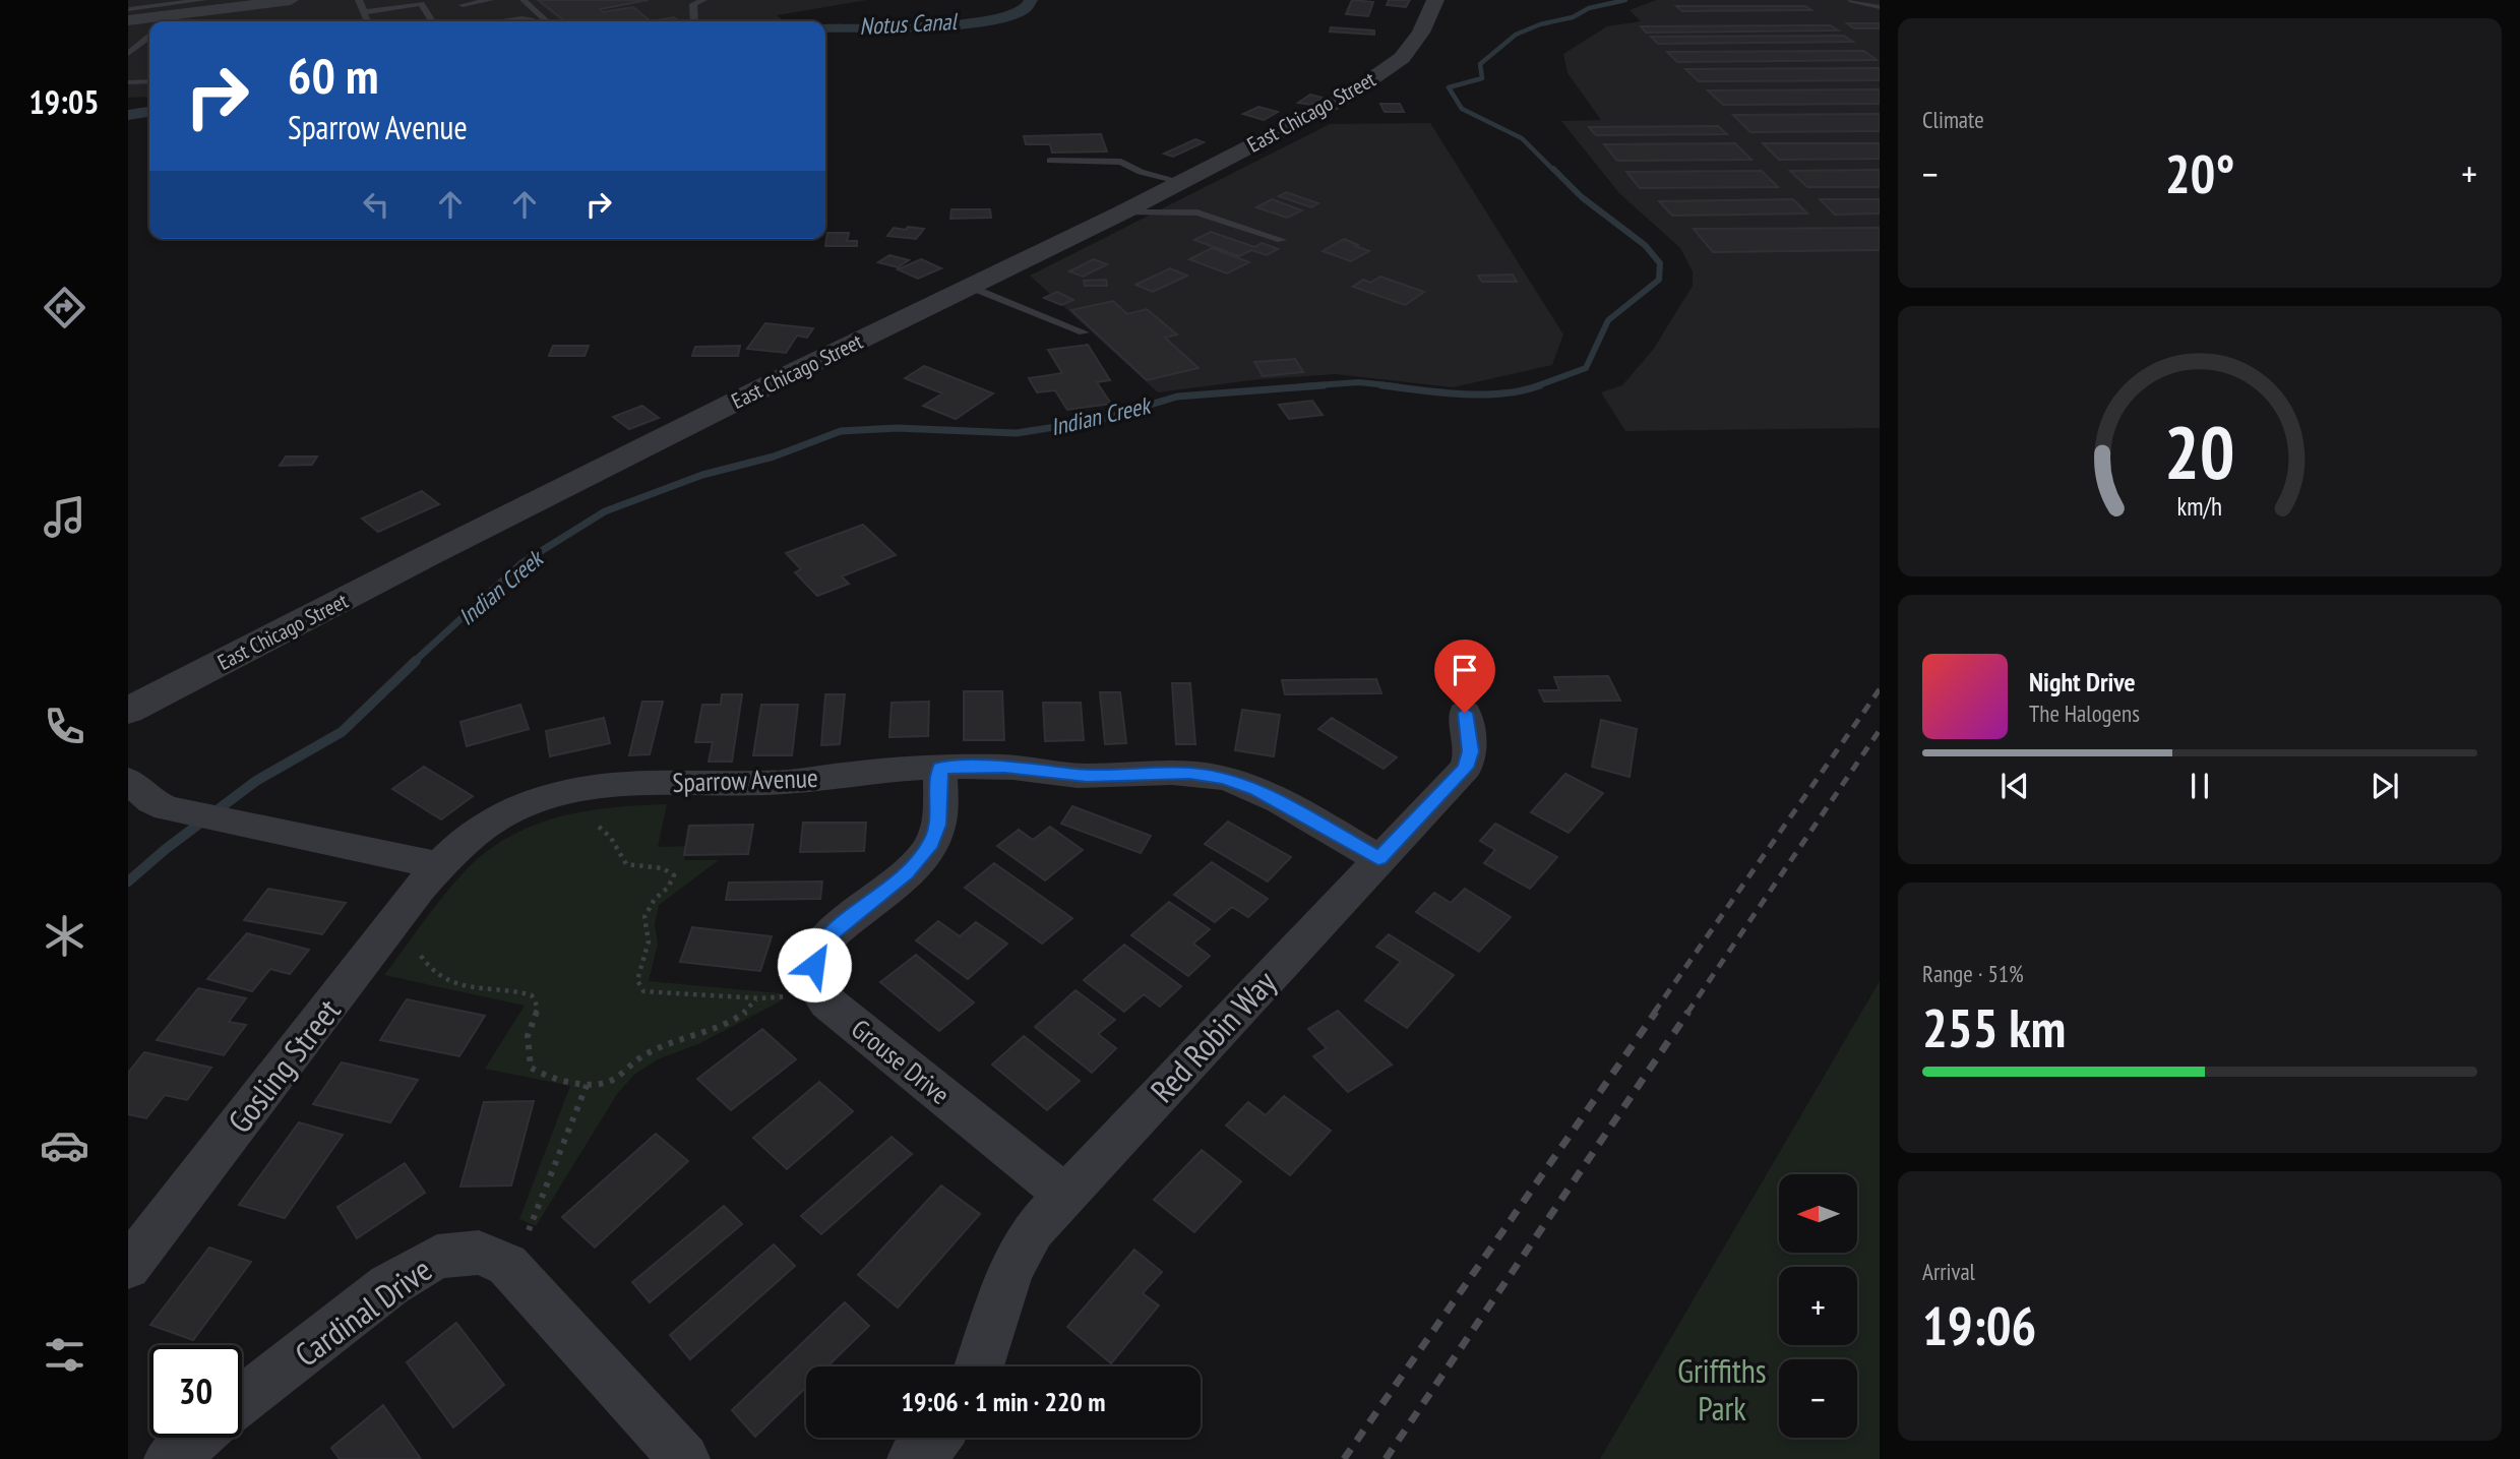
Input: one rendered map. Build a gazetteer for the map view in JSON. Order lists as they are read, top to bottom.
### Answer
{
  "streets": {
    "street": [
      "East Chicago Street",
      "Sparrow Avenue",
      "Red Robin Way",
      "Grouse Drive",
      "Gosling Street",
      "Cardinal Drive"
    ]
  },
  "crossings": [
    ["Sparrow Avenue", "Red Robin Way"],
    ["Sparrow Avenue", "Grouse Drive"],
    ["Sparrow Avenue", "Gosling Street"],
    ["Red Robin Way", "Grouse Drive"]
  ],
  "water": ["Notus Canal", "Indian Creek"],
  "parks": ["Griffiths Park"],
  "north": "left",
  "page": {
    "tabs": "19:05",
    "tile": [
      "Climate",
      ["Range · 51%", "255 km"],
      ["Arrival", "19:06"]
    ],
    "turn": ["60 m", "Sparrow Avenue"],
    "heat": ["−", "20°", "+"],
    "song": ["Night Drive", "The Halogens"],
    "map_buttons": ["+", "−"],
    "limit": "30",
    "trip": "19:06 · 1 min · 220 m",
    "gauge": ["20", "km/h"]
  }
}
